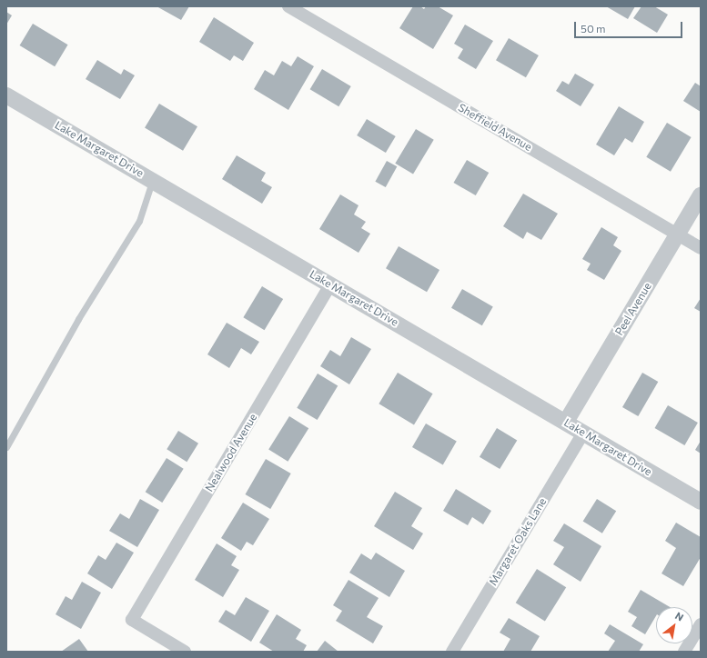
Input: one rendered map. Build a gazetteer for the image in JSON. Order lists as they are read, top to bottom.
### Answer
{
  "streets": {
    "street": [
      "Sheffield Avenue",
      "Lake Margaret Drive",
      "Peel Avenue",
      "Nealwood Avenue",
      "Margaret Oaks Lane"
    ]
  },
  "crossings": [
    ["Sheffield Avenue", "Peel Avenue"],
    ["Lake Margaret Drive", "Peel Avenue"],
    ["Lake Margaret Drive", "Nealwood Avenue"],
    ["Lake Margaret Drive", "Margaret Oaks Lane"]
  ],
  "scale_bar": "50 m",
  "north": "top right"
}
